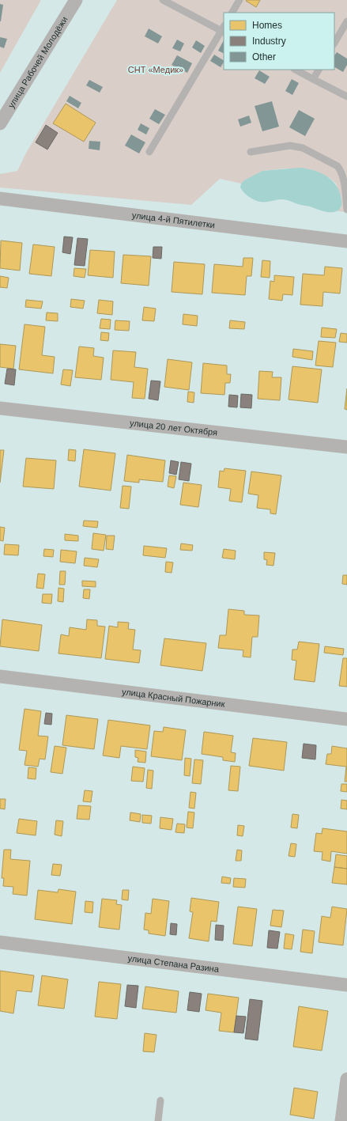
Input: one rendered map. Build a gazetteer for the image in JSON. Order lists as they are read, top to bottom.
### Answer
{
  "streets": {
    "street": [
      "улица Рабочей Молодёжи",
      "улица 4-й Пятилетки",
      "улица 20 лет Октября",
      "улица Красный Пожарник",
      "улица Степана Разина"
    ]
  },
  "parks": ["СНТ «Медик»"],
  "legend": ["Homes", "Industry", "Other"]
}
